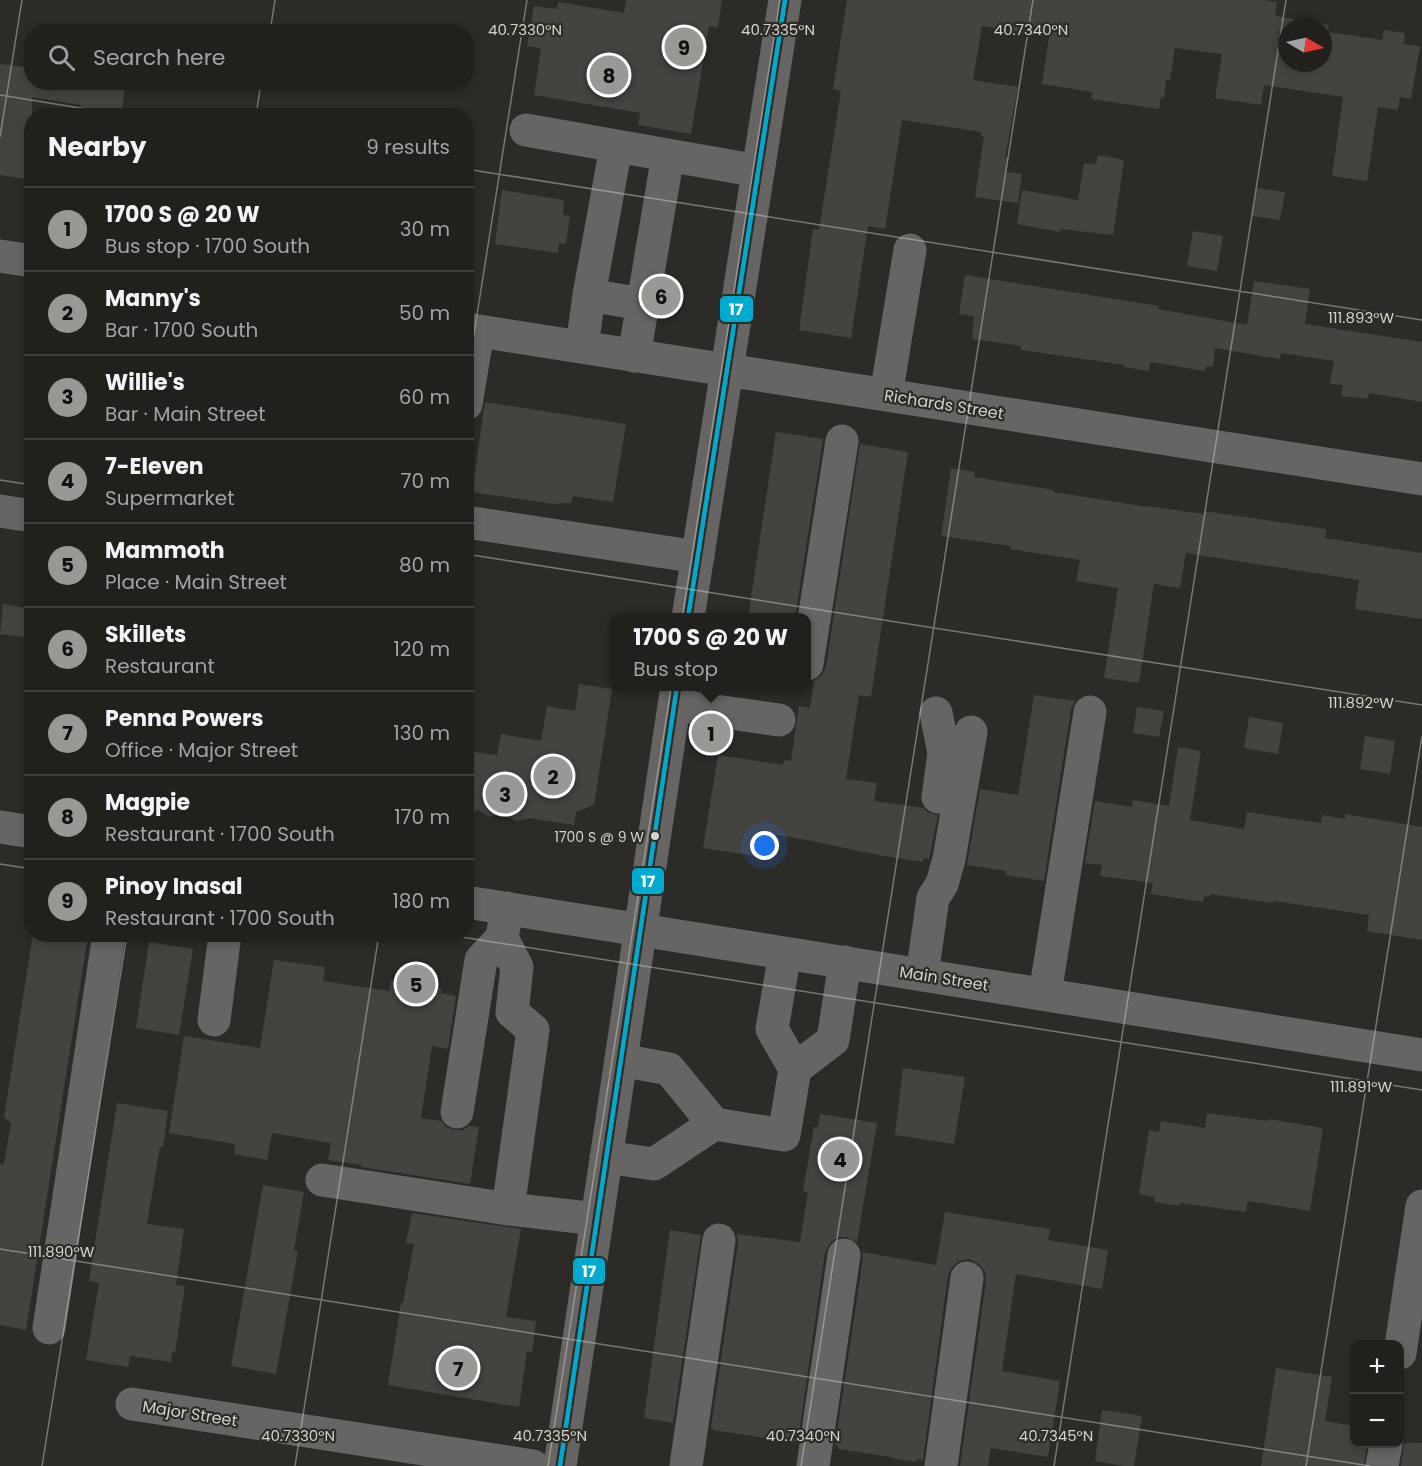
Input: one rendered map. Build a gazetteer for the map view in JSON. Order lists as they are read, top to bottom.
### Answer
{
  "streets": {
    "street": ["Richards Street", "Main Street", "Major Street"]
  },
  "places": ["1700 S @ 9 W"],
  "lines": ["transit line 17"],
  "north": "right",
  "page": {
    "search": "Search here",
    "pins": [
      "9",
      "8",
      "6",
      "1",
      "2",
      "3",
      "5",
      "4",
      "7"
    ],
    "heading": ["Nearby", "9 results"],
    "list": [
      {
        "mark": "1",
        "name": "1700 S @ 20 W",
        "note": "Bus stop · 1700 South",
        "value": "30 m"
      },
      {
        "mark": "2",
        "name": "Manny's",
        "note": "Bar · 1700 South",
        "value": "50 m"
      },
      {
        "mark": "3",
        "name": "Willie's",
        "note": "Bar · Main Street",
        "value": "60 m"
      },
      {
        "mark": "4",
        "name": "7-Eleven",
        "note": "Supermarket",
        "value": "70 m"
      },
      {
        "mark": "5",
        "name": "Mammoth",
        "note": "Place · Main Street",
        "value": "80 m"
      },
      {
        "mark": "6",
        "name": "Skillets",
        "note": "Restaurant",
        "value": "120 m"
      },
      {
        "mark": "7",
        "name": "Penna Powers",
        "note": "Office · Major Street",
        "value": "130 m"
      },
      {
        "mark": "8",
        "name": "Magpie",
        "note": "Restaurant · 1700 South",
        "value": "170 m"
      },
      {
        "mark": "9",
        "name": "Pinoy Inasal",
        "note": "Restaurant · 1700 South",
        "value": "180 m"
      }
    ],
    "popup": ["1700 S @ 20 W", "Bus stop"],
    "map_buttons": ["+", "−"]
  },
  "coordinates": [
    "40.7330°N",
    "40.7335°N",
    "40.7340°N",
    "111.893°W",
    "111.892°W",
    "111.891°W",
    "111.890°W",
    "40.7345°N"
  ]
}
